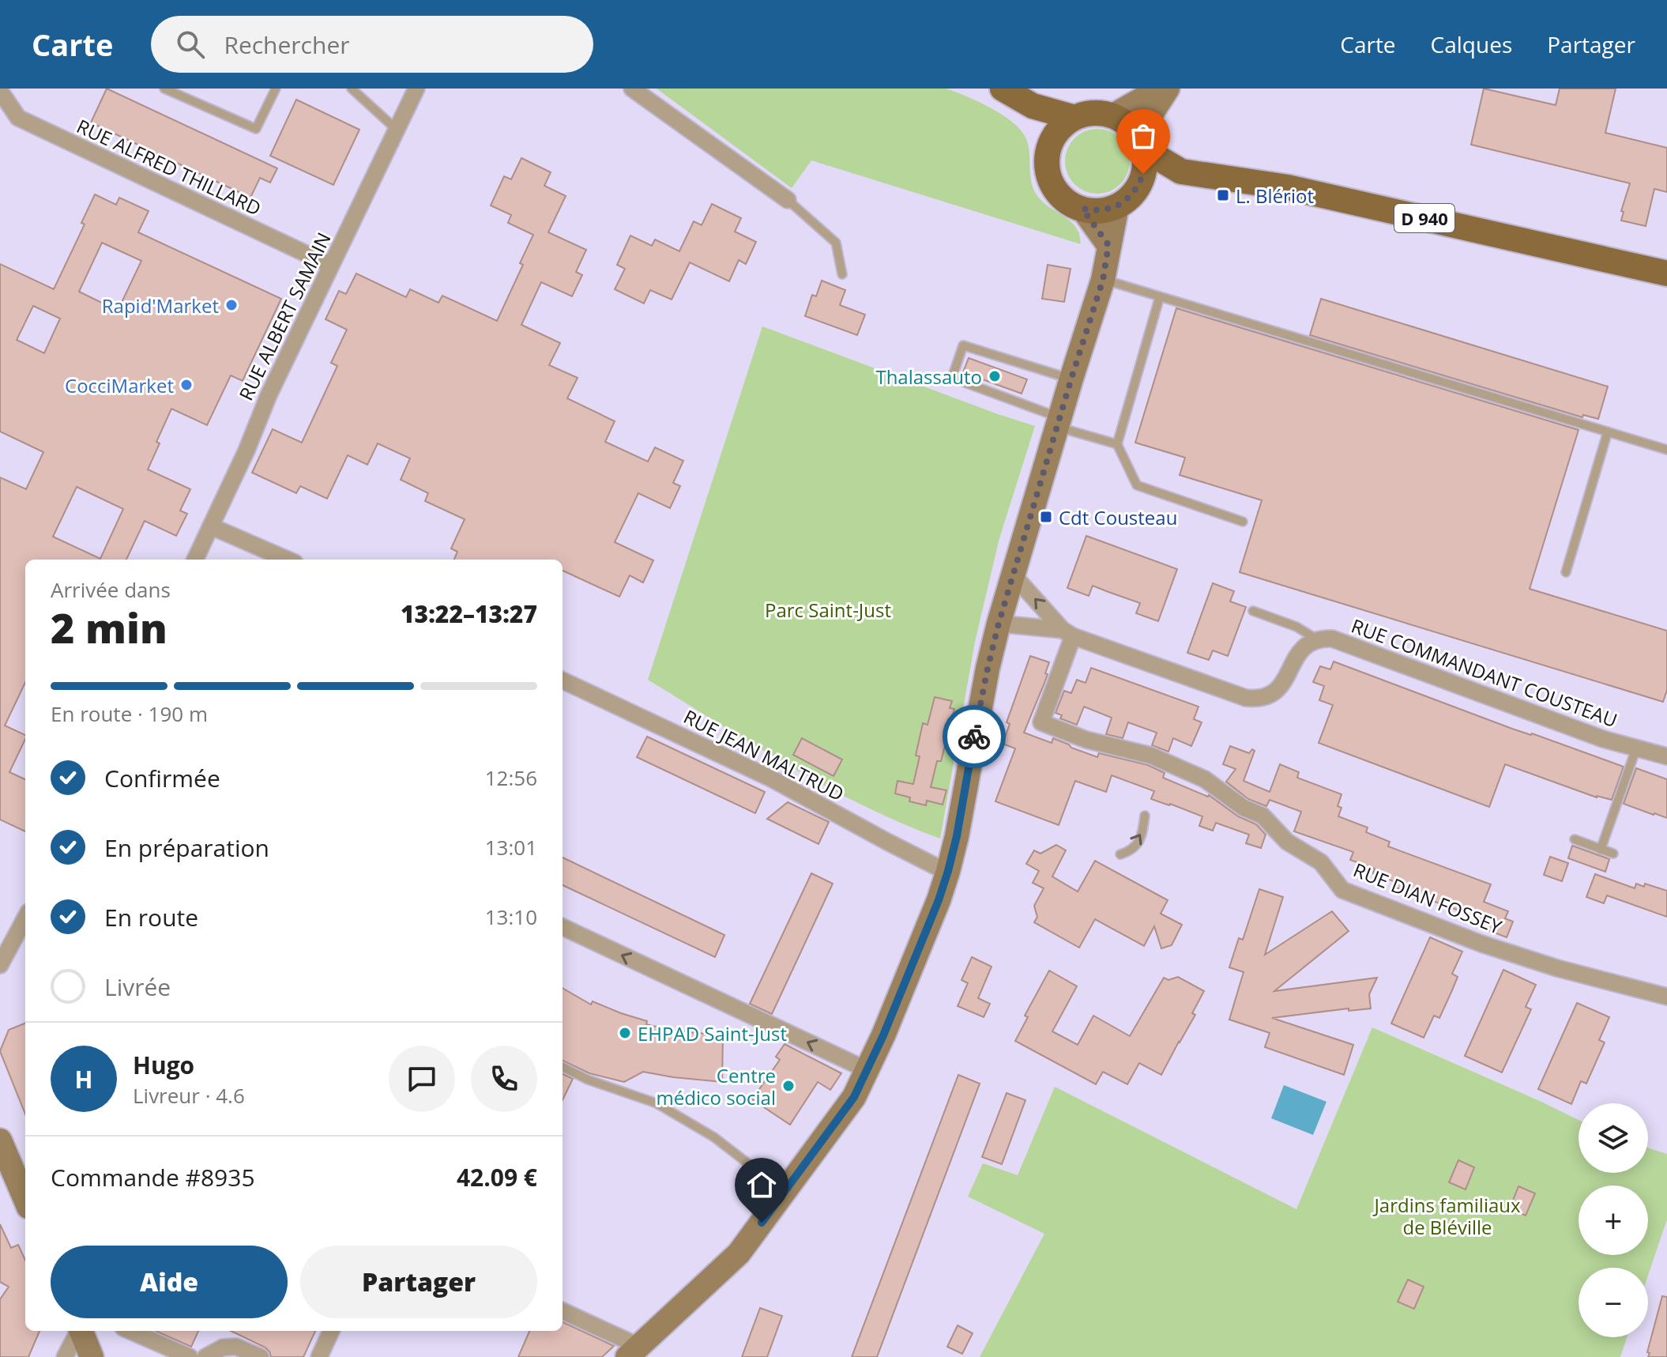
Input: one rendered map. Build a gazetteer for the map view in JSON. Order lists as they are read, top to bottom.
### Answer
{
  "streets": {
    "main road": ["D 940"],
    "street": [
      "RUE ALFRED THILLARD",
      "RUE ALBERT SAMAIN",
      "RUE COMMANDANT COUSTEAU",
      "RUE JEAN MALTRUD",
      "RUE DIAN FOSSEY"
    ]
  },
  "crossings": [
    ["RUE ALFRED THILLARD", "RUE ALBERT SAMAIN"]
  ],
  "parks": ["Parc Saint-Just", "Jardins familiaux de Bléville"],
  "places": {
    "transit": ["L. Blériot", "Cdt Cousteau"],
    "other": [
      "Rapid'Market",
      "Thalassauto",
      "CocciMarket",
      "EHPAD Saint-Just",
      "Centre médico social"
    ]
  },
  "page": {
    "header": "Carte",
    "search": "Rechercher",
    "nav": ["Carte", "Calques", "Partager"],
    "heading": ["2 min", "Arrivée dans", "13:22–13:27"],
    "panel": [
      "Hugo",
      "Livreur · 4.6",
      "Commande #8935",
      "42.09 €"
    ],
    "bar": "En route · 190 m",
    "list": [
      ["Confirmée", "12:56"],
      ["En préparation", "13:01"],
      ["En route", "13:10"],
      "Livrée"
    ],
    "round": "H",
    "map_buttons": ["+", "−"],
    "buttons": ["Aide", "Partager"]
  }
}
